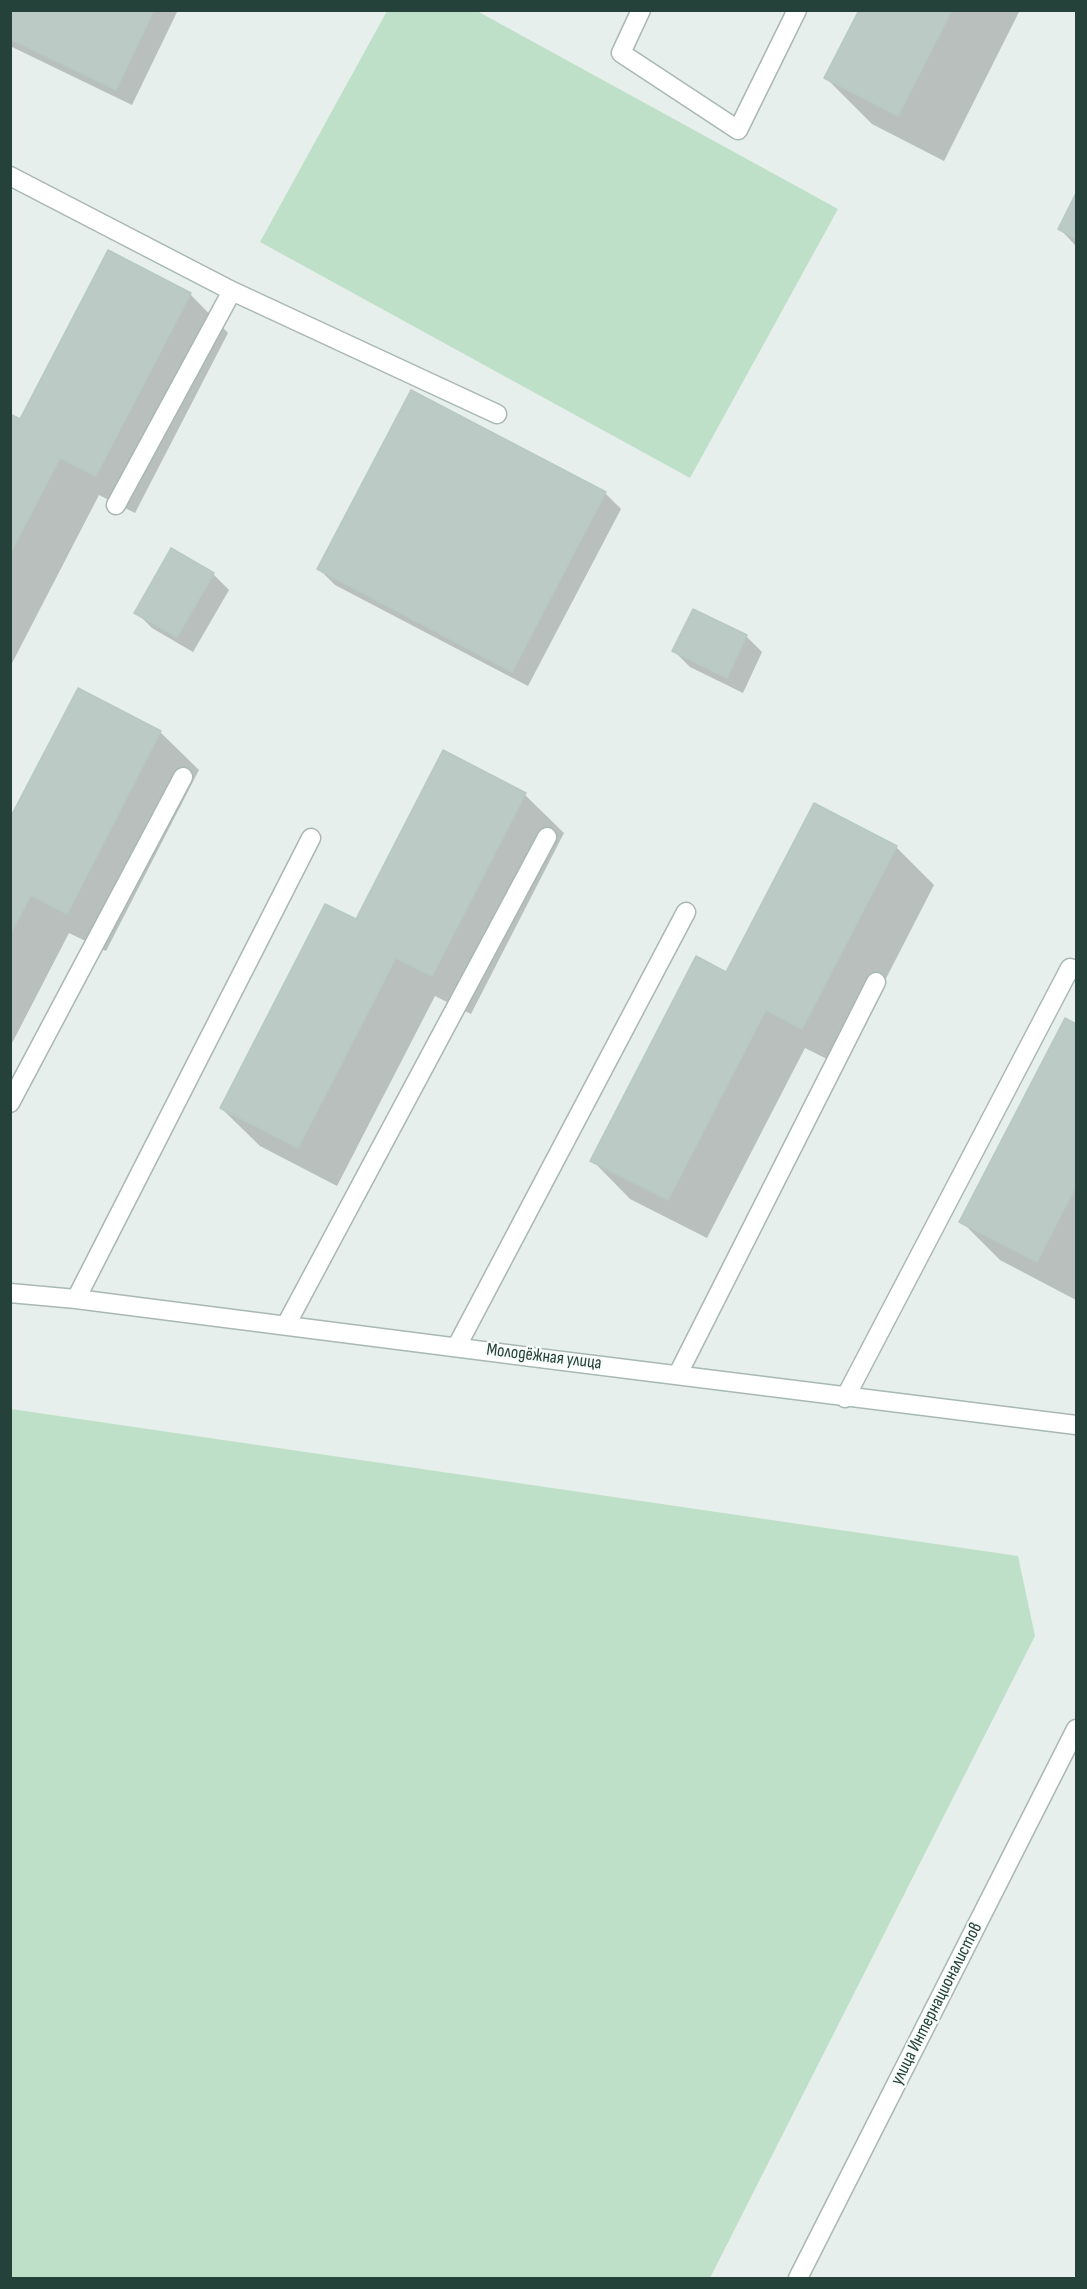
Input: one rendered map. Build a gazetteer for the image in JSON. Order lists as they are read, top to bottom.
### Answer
{
  "streets": {
    "street": ["Молодёжная улица", "улица Интернационалистов"]
  }
}
